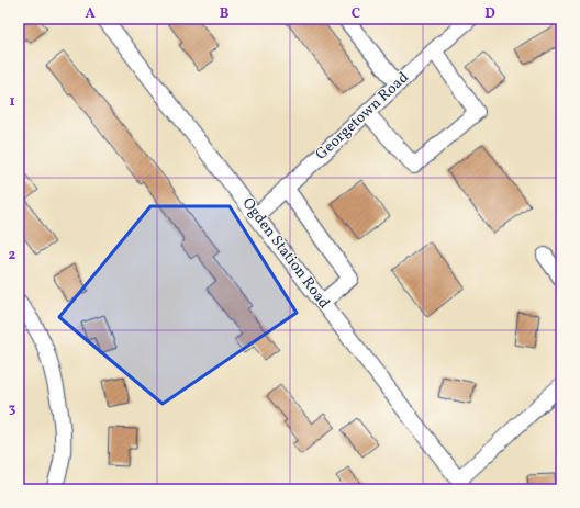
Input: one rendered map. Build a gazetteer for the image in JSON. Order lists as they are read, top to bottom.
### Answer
{
  "streets": {
    "street": ["Georgetown Road", "Ogden Station Road"]
  },
  "crossings": [
    ["Georgetown Road", "Ogden Station Road"]
  ],
  "grid": {
    "columns": [
      "A",
      "B",
      "C",
      "D"
    ],
    "rows": ["1", "2", "3"]
  }
}
